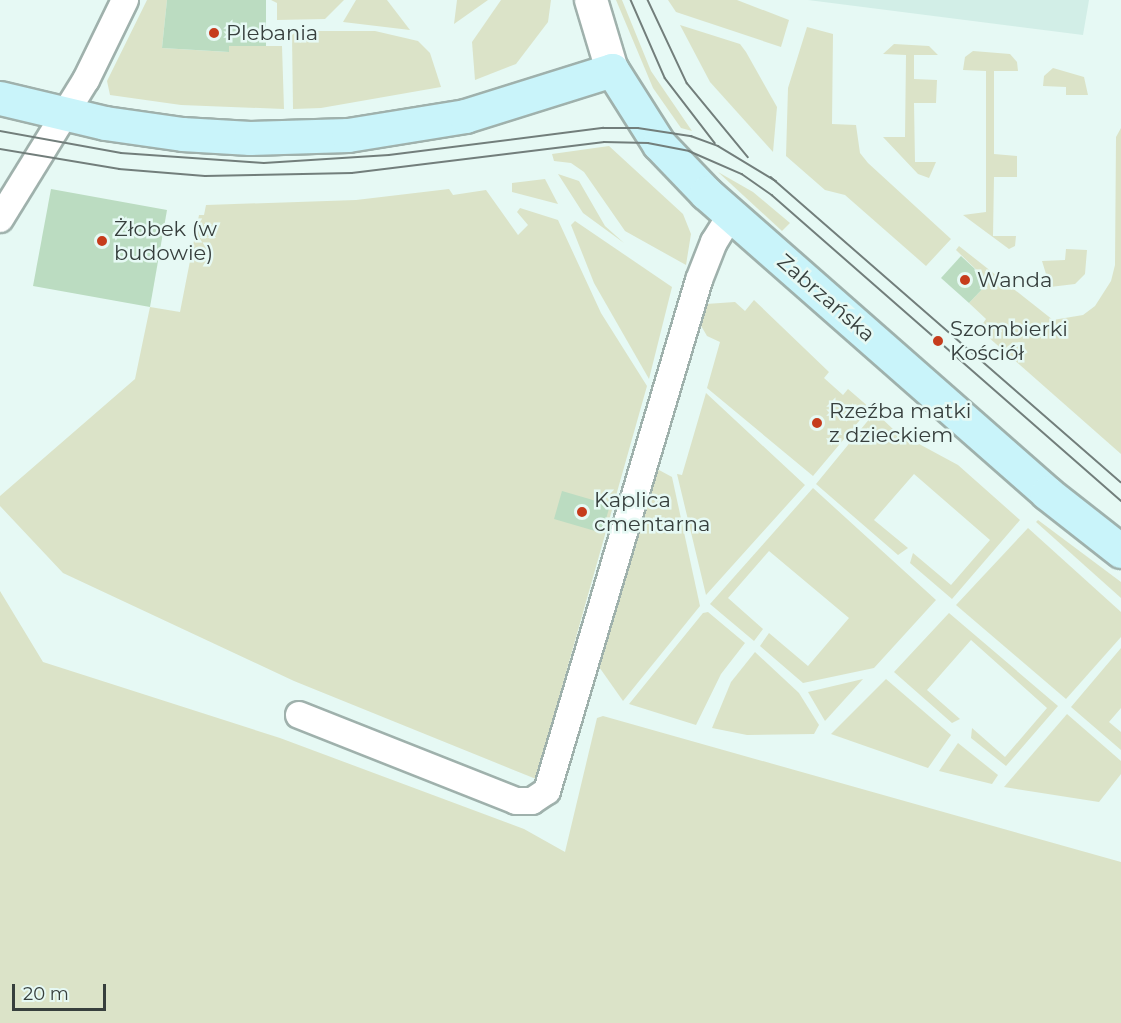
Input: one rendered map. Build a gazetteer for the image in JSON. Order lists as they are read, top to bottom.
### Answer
{
  "streets": {
    "main road": ["Zabrzańska"]
  },
  "places": [
    "Plebania",
    "Żłobek (w budowie)",
    "Wanda",
    "Szombierki Kościół",
    "Rzeźba matki z dzieckiem",
    "Kaplica cmentarna"
  ],
  "scale_bar": "20 m"
}
